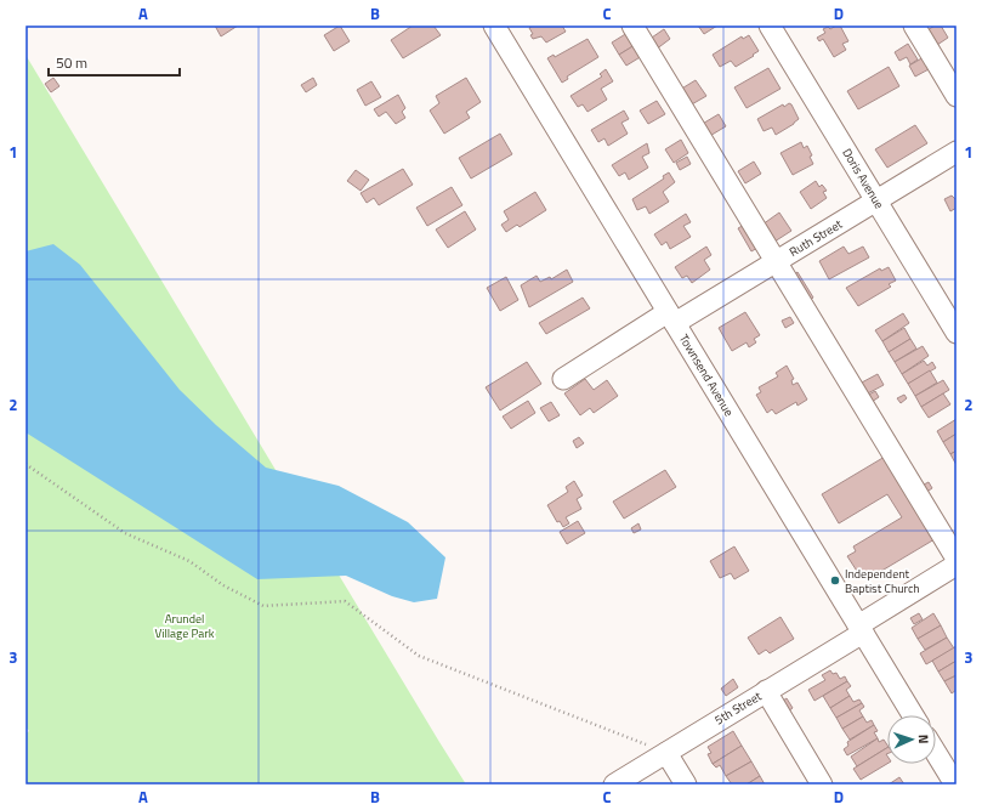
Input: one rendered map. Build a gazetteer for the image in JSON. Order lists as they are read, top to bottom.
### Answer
{
  "streets": {
    "street": [
      "Doris Avenue",
      "Ruth Street",
      "Townsend Avenue",
      "5th Street"
    ]
  },
  "crossings": [
    ["Doris Avenue", "Ruth Street"],
    ["Ruth Street", "Townsend Avenue"],
    ["Townsend Avenue", "5th Street"]
  ],
  "parks": ["Arundel Village Park"],
  "places": ["Independent Baptist Church"],
  "scale_bar": "50 m",
  "north": "right",
  "grid": {
    "columns": [
      "A",
      "B",
      "C",
      "D"
    ],
    "rows": ["1", "2", "3"]
  }
}
